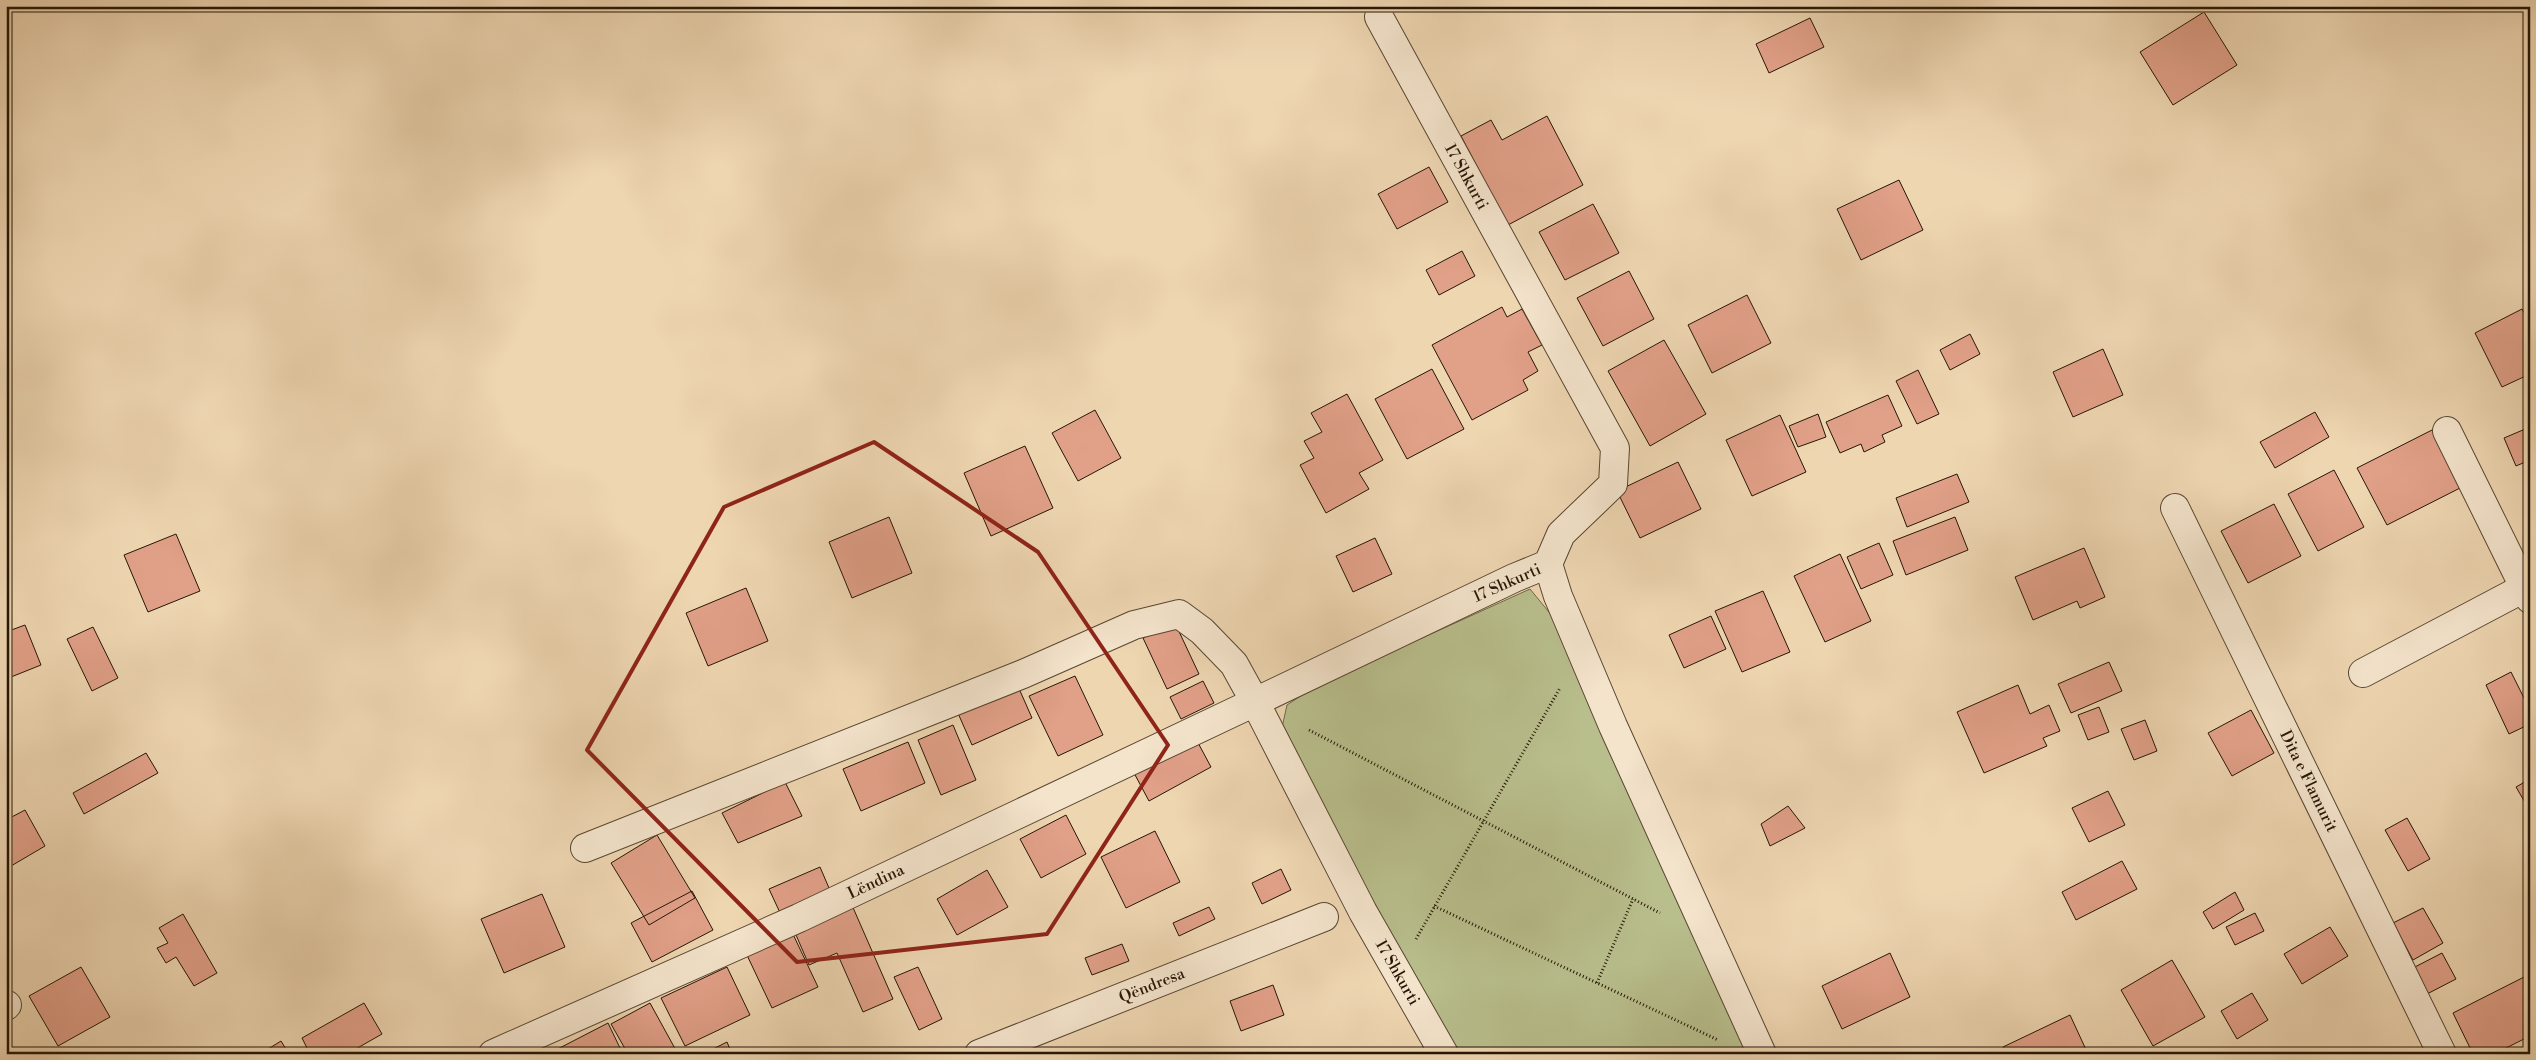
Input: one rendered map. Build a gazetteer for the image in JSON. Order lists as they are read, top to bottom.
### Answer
{
  "streets": {
    "street": [
      "17 Shkurti",
      "Dita e Flamurit",
      "Lëndina",
      "Qëndresa"
    ]
  },
  "crossings": [
    ["17 Shkurti", "Lëndina"]
  ]
}
